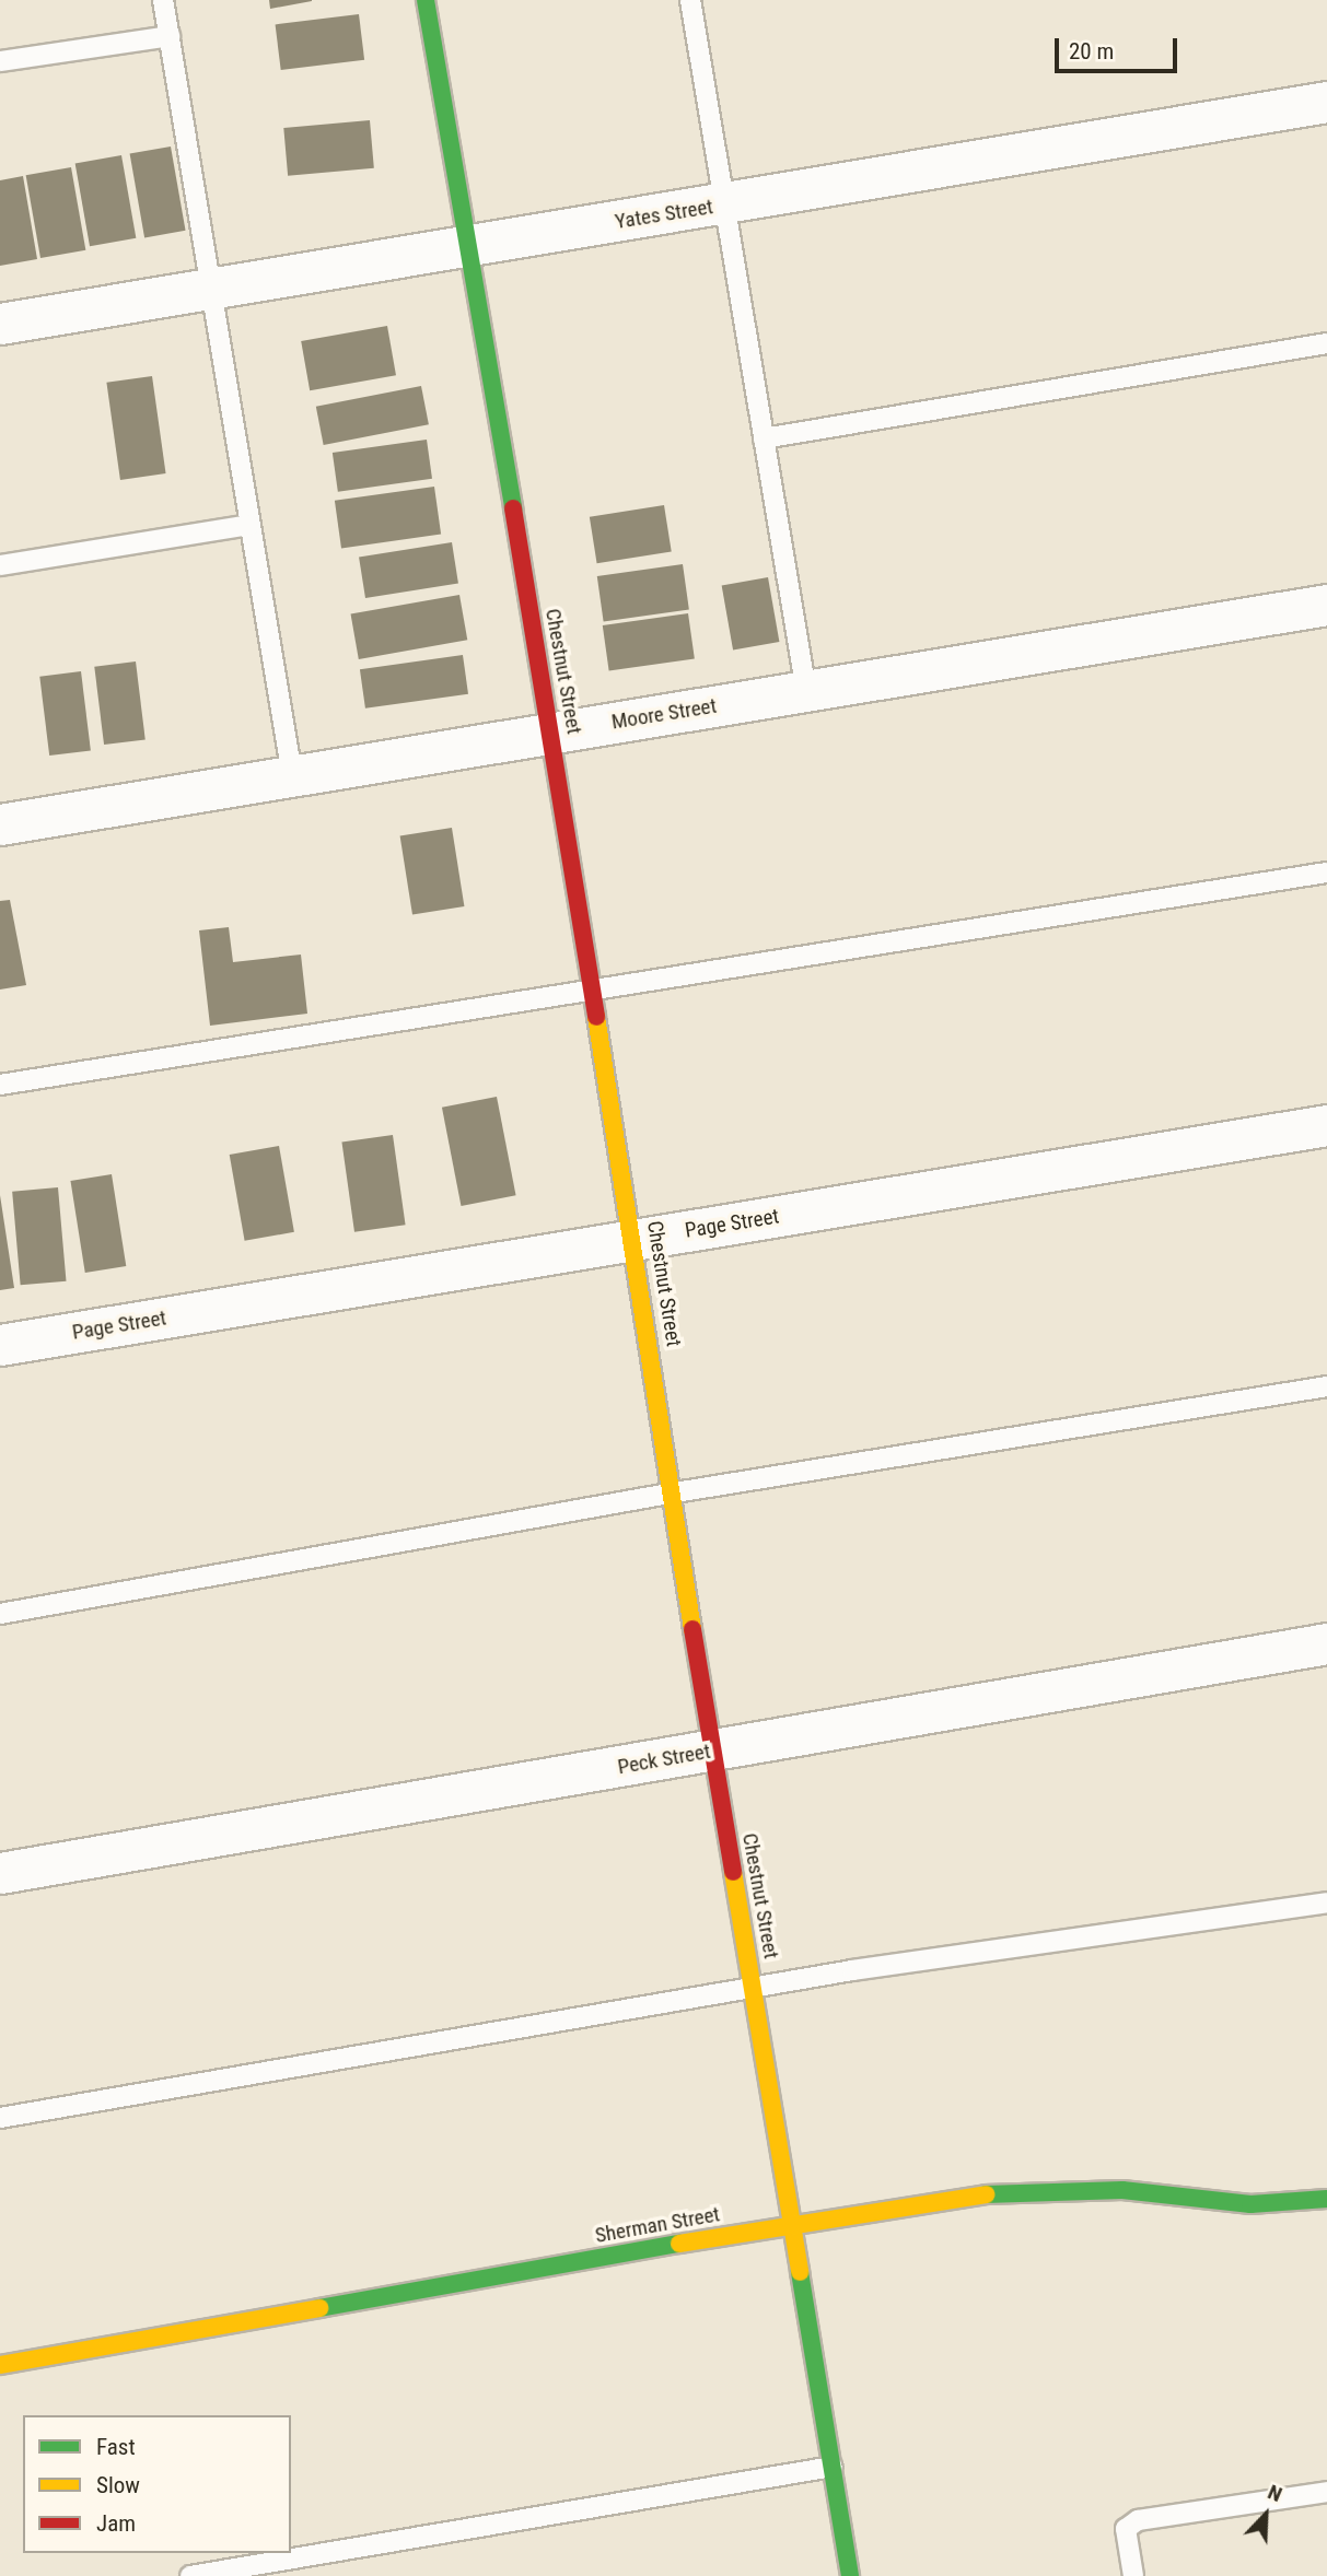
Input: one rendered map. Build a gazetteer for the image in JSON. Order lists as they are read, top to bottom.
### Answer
{
  "streets": {
    "street": [
      "Yates Street",
      "Chestnut Street",
      "Moore Street",
      "Page Street",
      "Peck Street",
      "Sherman Street"
    ]
  },
  "crossings": [
    ["Yates Street", "Chestnut Street"],
    ["Chestnut Street", "Moore Street"],
    ["Chestnut Street", "Page Street"],
    ["Chestnut Street", "Peck Street"],
    ["Chestnut Street", "Sherman Street"]
  ],
  "legend": ["Fast", "Slow", "Jam"],
  "scale_bar": "20 m",
  "north": "top right"
}
